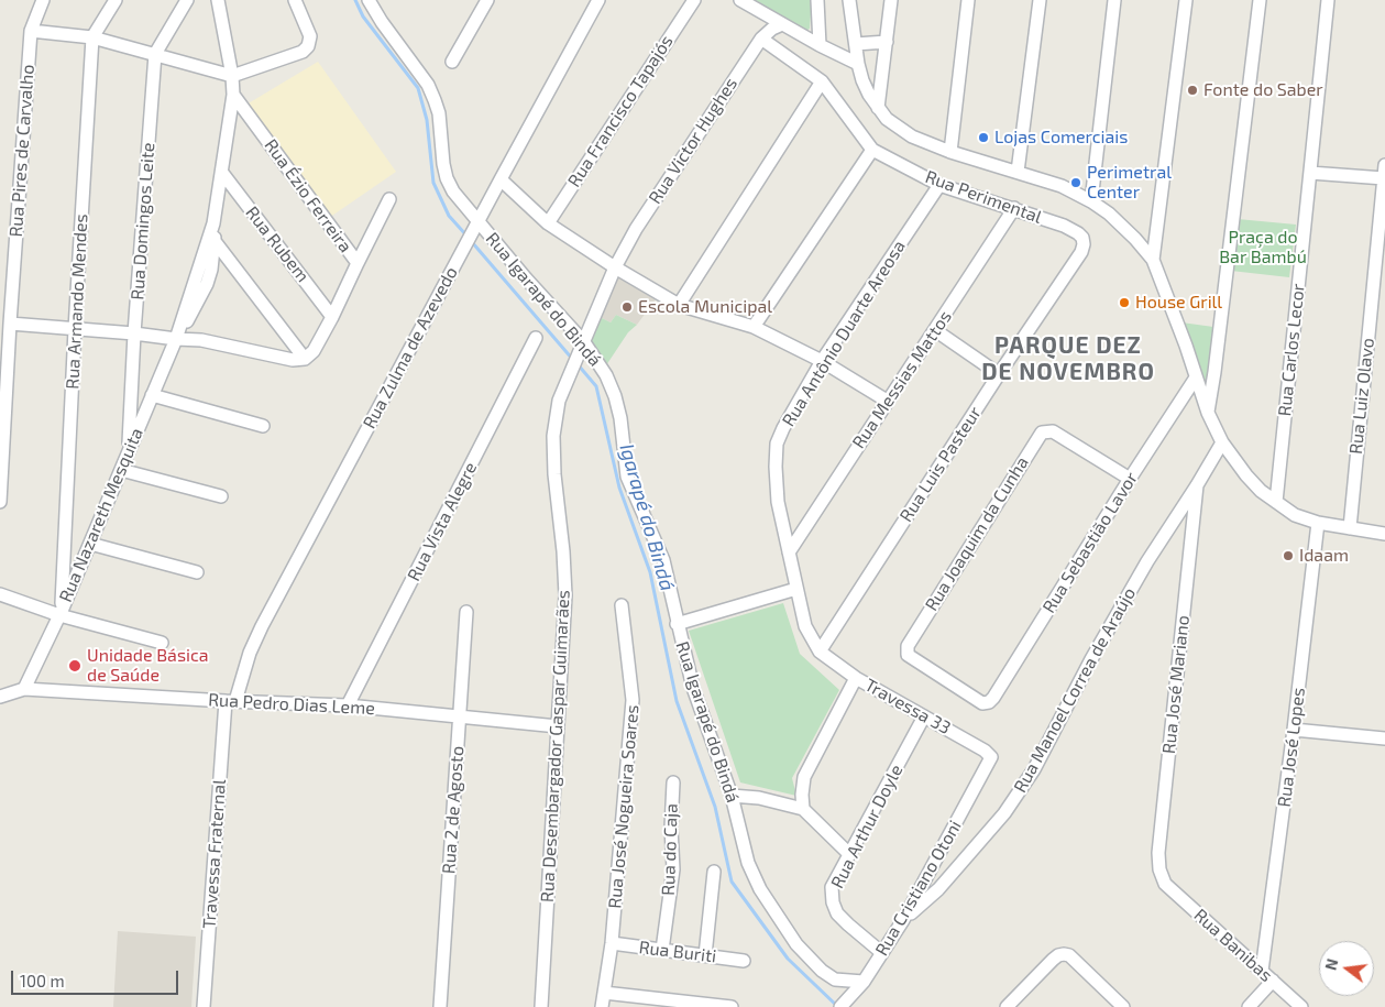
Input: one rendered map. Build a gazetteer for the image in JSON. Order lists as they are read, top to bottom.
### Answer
{
  "streets": {
    "street": [
      "Rua Francisco Tapajós",
      "Rua Victor Hughes",
      "Rua Pires de Carvalho",
      "Rua Ézio Ferreira",
      "Rua Perimental",
      "Rua Domingos Leite",
      "Rua Rubem",
      "Rua Igarapé do Bindá",
      "Rua Armando Mendes",
      "Rua Antônio Duarte Areosa",
      "Rua Zulma de Azevedo",
      "Rua Carlos Lecor",
      "Rua Messias Mattos",
      "Rua Luiz Olavo",
      "Rua Luis Pasteur",
      "Rua Nazareth Mesquita",
      "Rua Vista Alegre",
      "Rua Joaquim da Cunha",
      "Rua Sebastião Lavor",
      "Rua José Mariano",
      "Rua Manoel Correa de Araújo",
      "Rua Pedro Dias Leme",
      "Travessa 33",
      "Rua Desembargador Gaspar Guimarães",
      "Rua José Lopes",
      "Rua José Nogueira Soares",
      "Rua 2 de Agosto",
      "Rua Arthur Doyle",
      "Rua do Caja",
      "Travessa Fraternal",
      "Rua Cristiano Otoni",
      "Rua Banibas",
      "Rua Buriti"
    ]
  },
  "crossings": [
    ["Rua Victor Hughes", "Rua Desembargador Gaspar Guimarães"],
    ["Rua Ézio Ferreira", "Rua Rubem"],
    ["Rua Ézio Ferreira", "Rua Nazareth Mesquita"],
    ["Rua Perimental", "Rua Antônio Duarte Areosa"],
    ["Rua Perimental", "Rua Messias Mattos"],
    ["Rua Perimental", "Rua Luis Pasteur"],
    ["Rua Domingos Leite", "Rua Nazareth Mesquita"],
    ["Rua Rubem", "Rua Nazareth Mesquita"],
    ["Rua Igarapé do Bindá", "Rua Zulma de Azevedo"],
    ["Rua Igarapé do Bindá", "Rua Desembargador Gaspar Guimarães"],
    ["Rua Igarapé do Bindá", "Rua Cristiano Otoni"],
    ["Rua Armando Mendes", "Rua Nazareth Mesquita"],
    ["Rua Antônio Duarte Areosa", "Rua Messias Mattos"],
    ["Rua Antônio Duarte Areosa", "Rua Luis Pasteur"],
    ["Rua Antônio Duarte Areosa", "Travessa 33"],
    ["Rua Zulma de Azevedo", "Rua Pedro Dias Leme"],
    ["Rua Zulma de Azevedo", "Travessa Fraternal"],
    ["Rua Luis Pasteur", "Travessa 33"],
    ["Rua Nazareth Mesquita", "Rua Pedro Dias Leme"],
    ["Rua Vista Alegre", "Rua Pedro Dias Leme"],
    ["Rua Joaquim da Cunha", "Rua Sebastião Lavor"],
    ["Rua José Mariano", "Rua Manoel Correa de Araújo"],
    ["Rua José Mariano", "Rua Banibas"],
    ["Rua Manoel Correa de Araújo", "Rua Cristiano Otoni"],
    ["Rua Pedro Dias Leme", "Rua Desembargador Gaspar Guimarães"],
    ["Rua Pedro Dias Leme", "Rua 2 de Agosto"],
    ["Rua Pedro Dias Leme", "Travessa Fraternal"],
    ["Travessa 33", "Rua Arthur Doyle"],
    ["Travessa 33", "Rua Cristiano Otoni"],
    ["Rua José Lopes", "Rua Banibas"],
    ["Rua José Nogueira Soares", "Rua Buriti"],
    ["Rua Arthur Doyle", "Rua Cristiano Otoni"],
    ["Rua do Caja", "Rua Buriti"]
  ],
  "districts": ["PARQUE DEZ DE NOVEMBRO"],
  "water": ["Igarapé do Bindá"],
  "parks": ["Praça do Bar Bambú"],
  "places": [
    "Fonte do Saber",
    "Lojas Comerciais",
    "Perimetral Center",
    "House Grill",
    "Escola Municipal",
    "Idaam",
    "Unidade Básica de Saúde"
  ],
  "scale_bar": "100 m",
  "north": "left"
}
